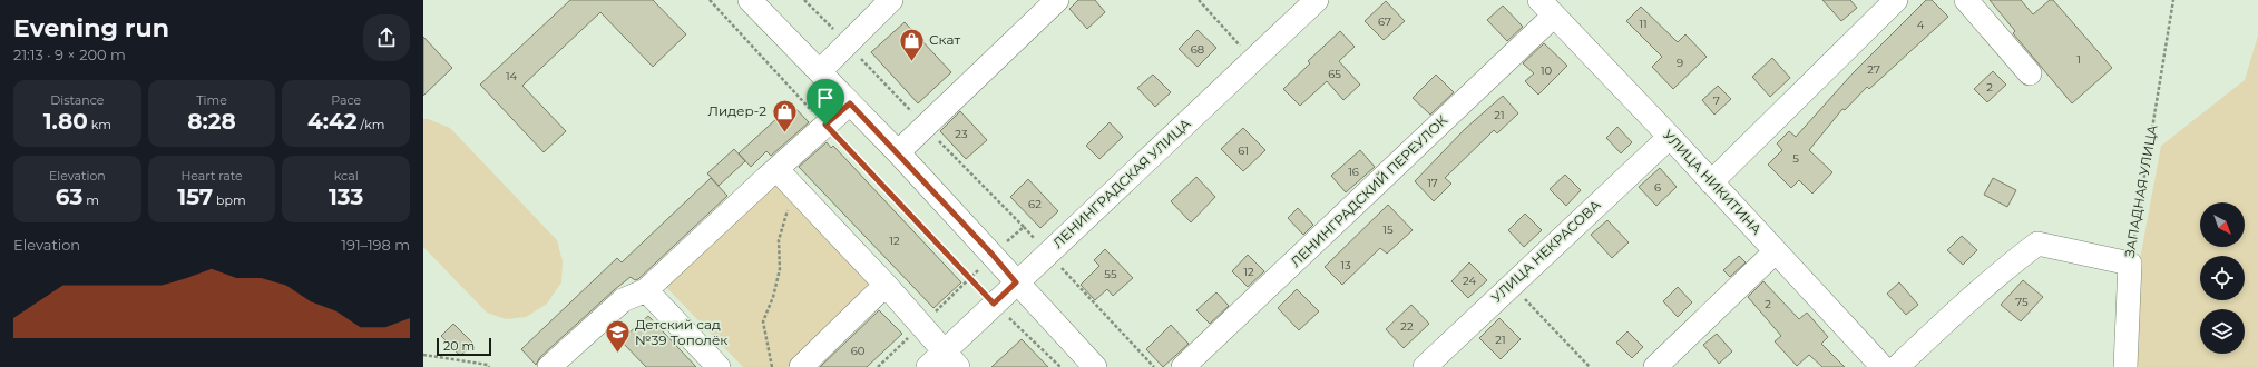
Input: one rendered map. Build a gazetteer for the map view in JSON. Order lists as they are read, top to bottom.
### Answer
{
  "streets": {
    "street": [
      "УЛИЦА НИКИТИНА",
      "ЛЕНИНГРАДСКАЯ УЛИЦА",
      "ЛЕНИНГРАДСКИЙ ПЕРЕУЛОК",
      "ЗАПАДНАЯ УЛИЦА",
      "УЛИЦА НЕКРАСОВА"
    ]
  },
  "crossings": [
    ["УЛИЦА НИКИТИНА", "ЛЕНИНГРАДСКИЙ ПЕРЕУЛОК"],
    ["УЛИЦА НИКИТИНА", "УЛИЦА НЕКРАСОВА"]
  ],
  "places": {
    "shop": ["Скат", "Лидер-2"],
    "school or university": ["Детский сад №39 Тополёк"]
  },
  "house_numbers": [
    "67",
    "11",
    "4",
    "68",
    "1",
    "9",
    "27",
    "10",
    "65",
    "14",
    "2",
    "7",
    "21",
    "23",
    "61",
    "5",
    "16",
    "17",
    "6",
    "62",
    "15",
    "12",
    "13",
    "12",
    "55",
    "24",
    "75",
    "2",
    "22",
    "21",
    "60"
  ],
  "scale_bar": "20 m",
  "north": "bottom right",
  "page": {
    "heading": ["Evening run", "21:13 · 9 × 200 m"],
    "stats": [
      ["Distance", "1.80 km"],
      ["Time", "8:28"],
      ["Pace", "4:42 /km"],
      ["Elevation", "63 m"],
      ["Heart rate", "157 bpm"],
      ["kcal", "133"]
    ],
    "chart": ["Elevation", "191–198 m"],
    "scale": "20 m"
  }
}
